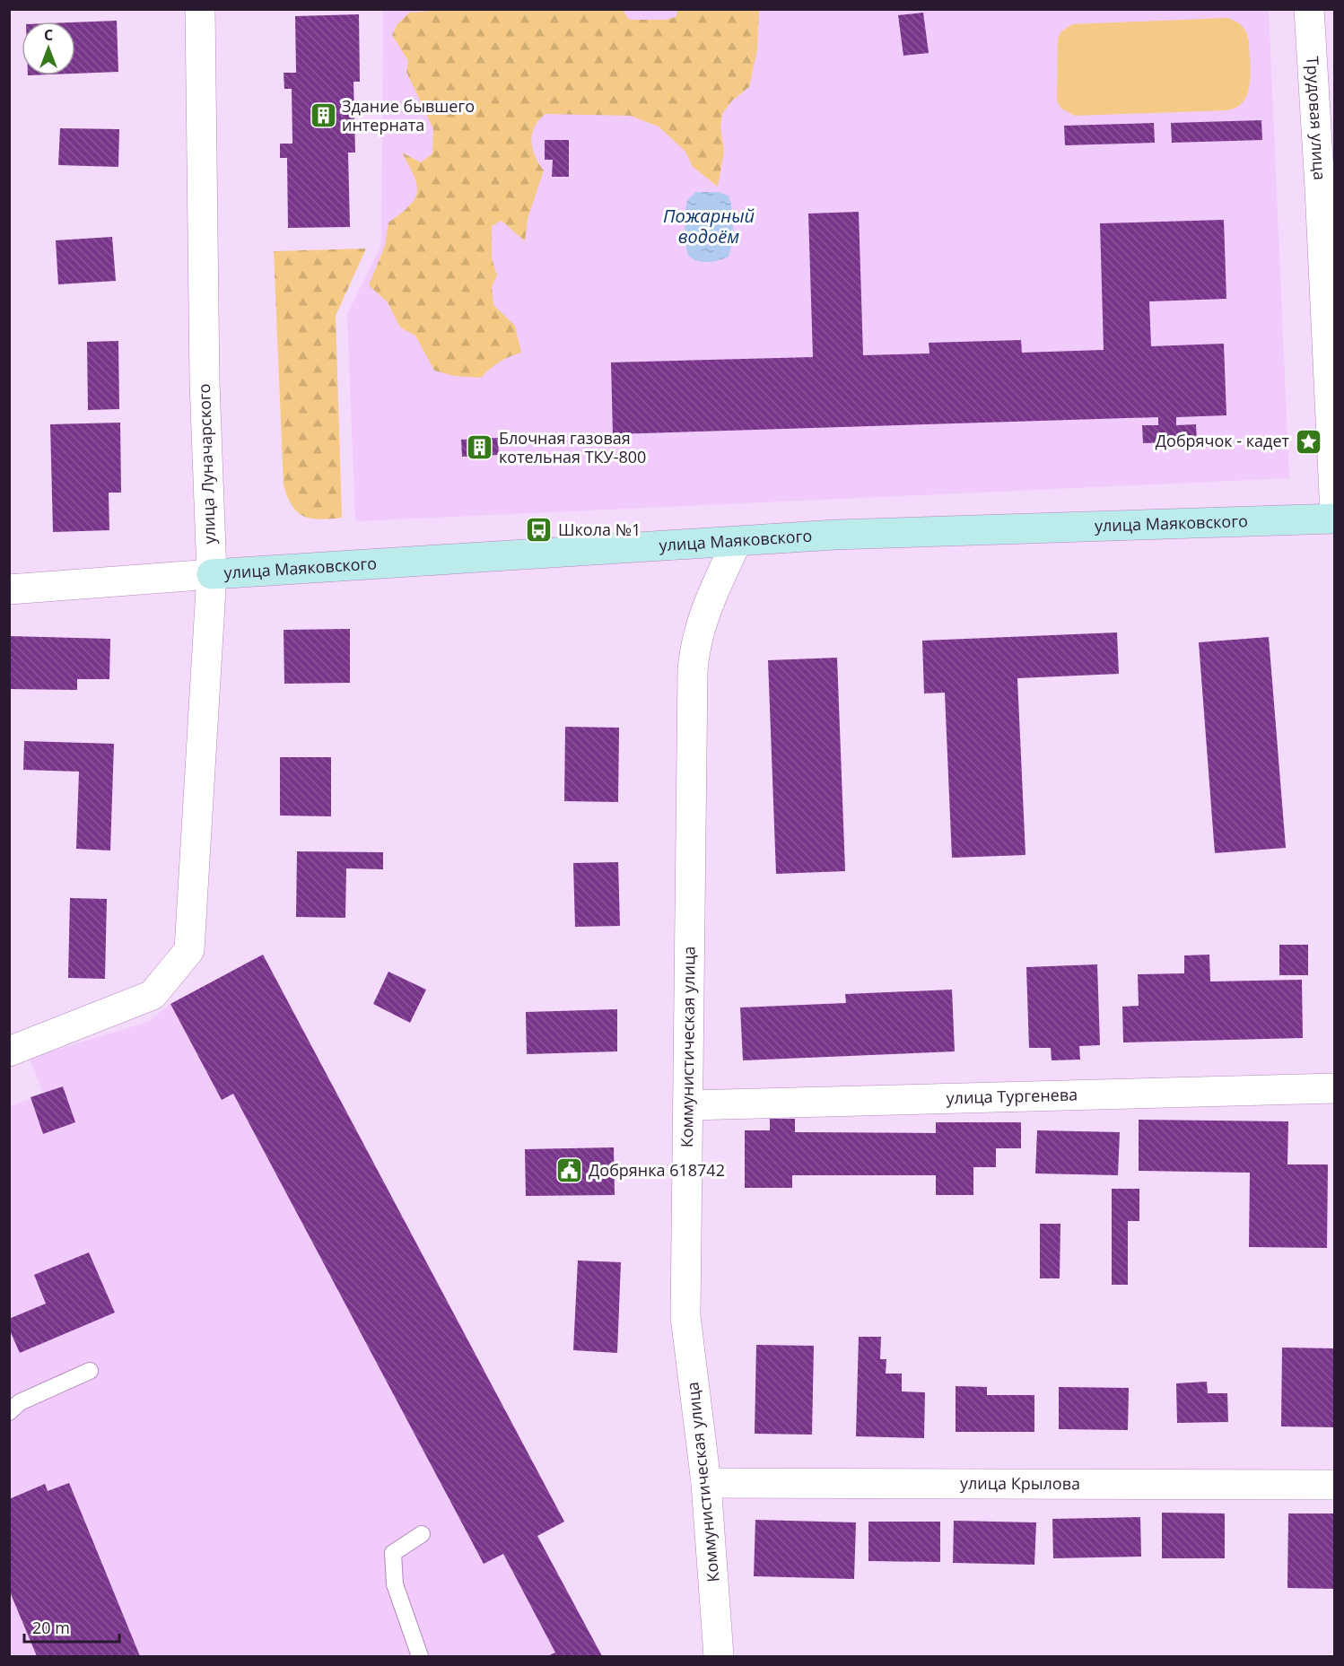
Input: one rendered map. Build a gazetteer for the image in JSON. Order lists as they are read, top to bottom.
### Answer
{
  "streets": {
    "street": [
      "Трудовая улица",
      "улица Луначарского",
      "улица Маяковского",
      "Коммунистическая улица",
      "улица Тургенева",
      "улица Крылова"
    ]
  },
  "crossings": [
    ["Трудовая улица", "улица Маяковского"],
    ["улица Луначарского", "улица Маяковского"],
    ["улица Маяковского", "Коммунистическая улица"],
    ["Коммунистическая улица", "улица Тургенева"],
    ["Коммунистическая улица", "улица Крылова"]
  ],
  "water": ["Пожарный водоём"],
  "places": {
    "building": ["Здание бывшего интерната", "Блочная газовая котельная ТКУ-800"],
    "place": ["Добрячок - кадет"],
    "bus stop": ["Школа №1"],
    "public building": ["Добрянка 618742"]
  },
  "scale_bar": "20 m",
  "north": "top"
}
